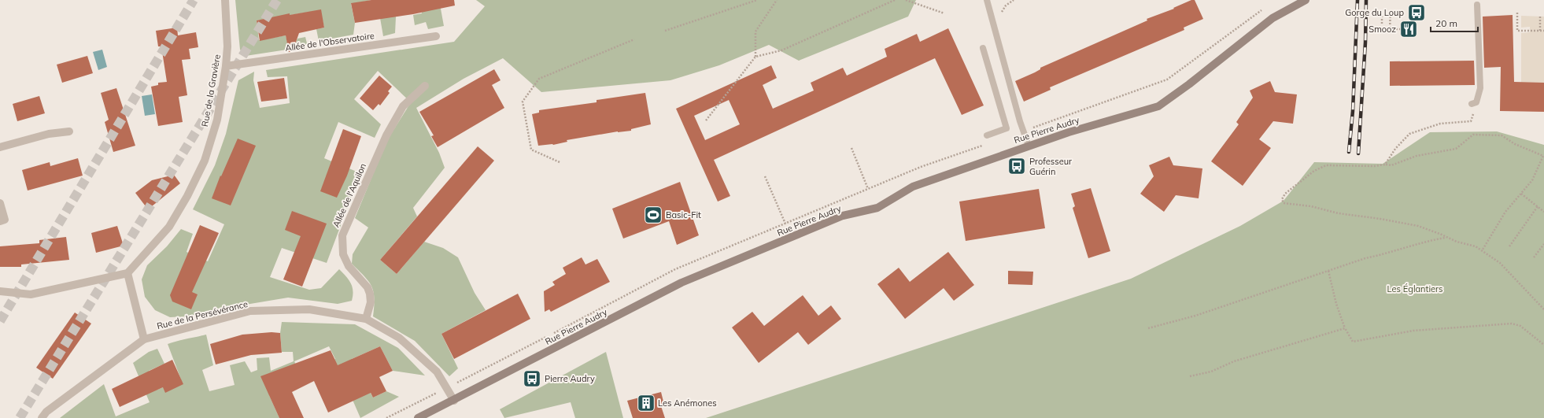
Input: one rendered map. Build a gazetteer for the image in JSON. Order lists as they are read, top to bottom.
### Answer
{
  "streets": {
    "street": [
      "Allée de l'Observatoire",
      "Rue de la Gravière",
      "Rue Pierre Audry",
      "Allée de l'Aquilon",
      "Rue de la Persévérance"
    ]
  },
  "crossings": [
    ["Allée de l'Observatoire", "Rue de la Gravière"],
    ["Rue Pierre Audry", "Rue de la Persévérance"],
    ["Allée de l'Aquilon", "Rue de la Persévérance"]
  ],
  "parks": ["Les Églantiers"],
  "places": {
    "bus stop": ["Gorge du Loup", "Professeur Guérin", "Pierre Audry"],
    "restaurant": ["Smooz"],
    "sports": ["Basic-Fit"],
    "building": ["Les Anémones"]
  },
  "scale_bar": "20 m"
}
